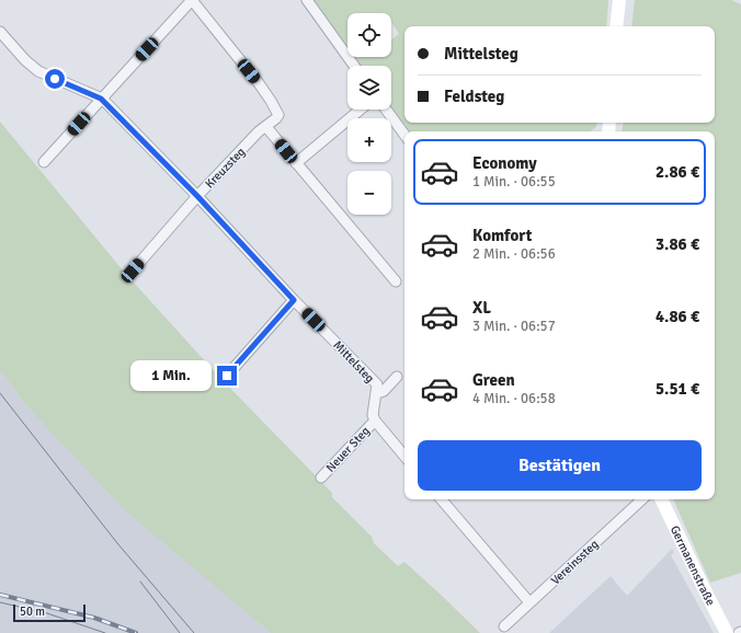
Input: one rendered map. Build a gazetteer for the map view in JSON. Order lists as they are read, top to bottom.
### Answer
{
  "streets": {
    "main road": ["Germanenstraße"],
    "street": [
      "Kreuzsteg",
      "Mittelsteg",
      "Neuer Steg",
      "Vereinssteg"
    ]
  },
  "crossings": [
    ["Kreuzsteg", "Mittelsteg"],
    ["Mittelsteg", "Neuer Steg"]
  ],
  "scale_bar": "50 m",
  "page": {
    "map_buttons": ["+", "−"],
    "banner": ["Mittelsteg", "Feldsteg"],
    "list": [
      {
        "name": "Economy",
        "note": "1 Min. · 06:55",
        "value": "2.86 €"
      },
      {
        "name": "Komfort",
        "note": "2 Min. · 06:56",
        "value": "3.86 €"
      },
      {
        "name": "XL",
        "note": "3 Min. · 06:57",
        "value": "4.86 €"
      },
      {
        "name": "Green",
        "note": "4 Min. · 06:58",
        "value": "5.51 €"
      }
    ],
    "bubble": "1 Min.",
    "buttons": "Bestätigen",
    "scale": "50 m"
  }
}
